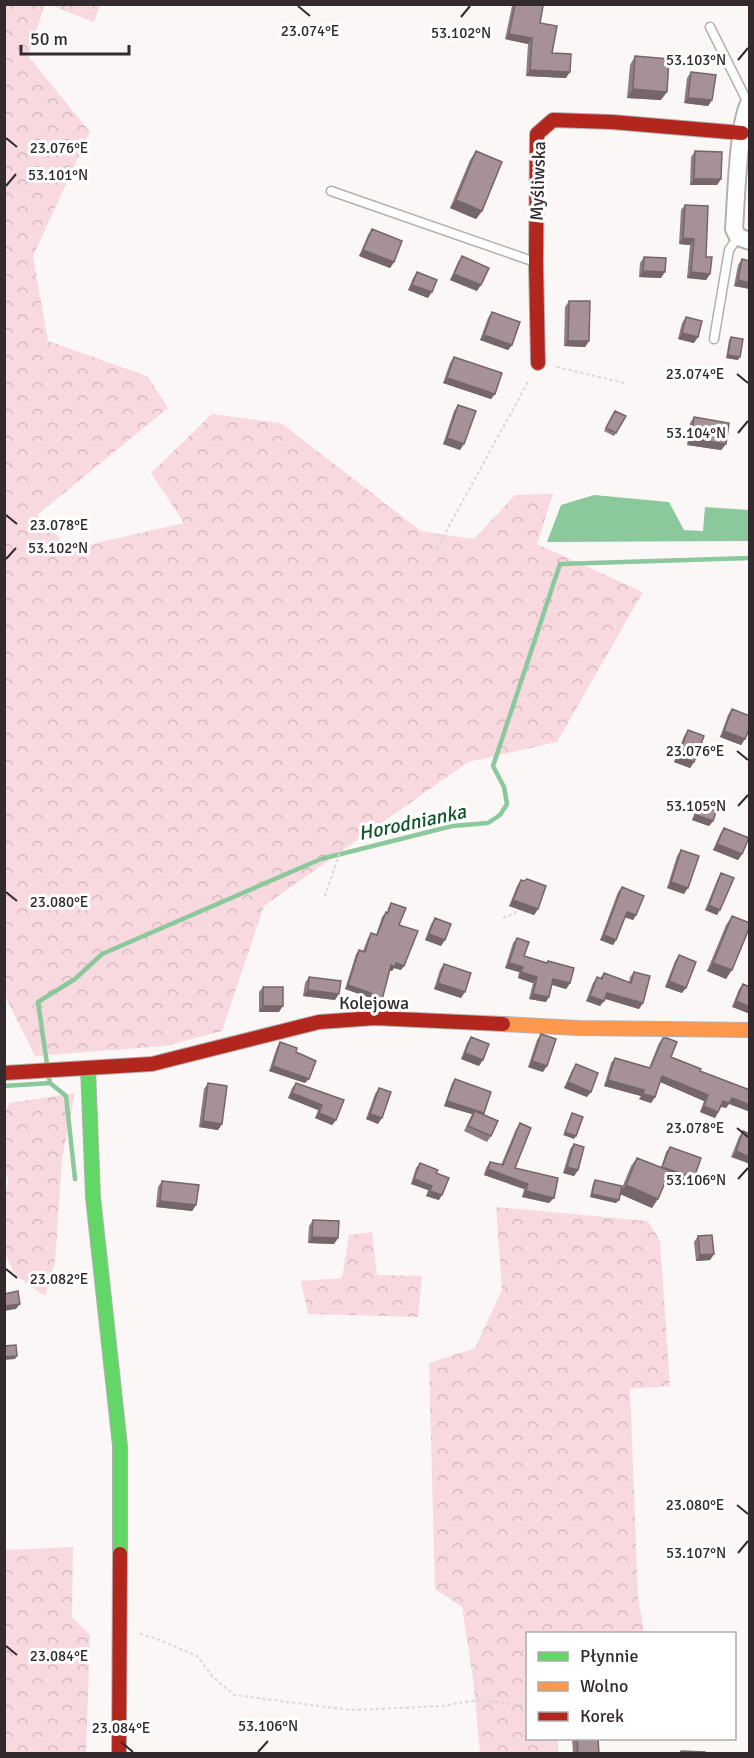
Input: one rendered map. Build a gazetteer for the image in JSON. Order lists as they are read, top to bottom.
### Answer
{
  "streets": {
    "street": ["Myśliwska", "Kolejowa"]
  },
  "water": ["Horodnianka"],
  "legend": ["Płynnie", "Wolno", "Korek"],
  "scale_bar": "50 m",
  "coordinates": [
    "23.074°E",
    "53.102°N",
    "53.103°N",
    "23.076°E",
    "53.101°N",
    "53.104°N",
    "23.078°E",
    "53.105°N",
    "23.080°E",
    "53.106°N",
    "23.082°E",
    "53.107°N",
    "23.084°E"
  ]
}
